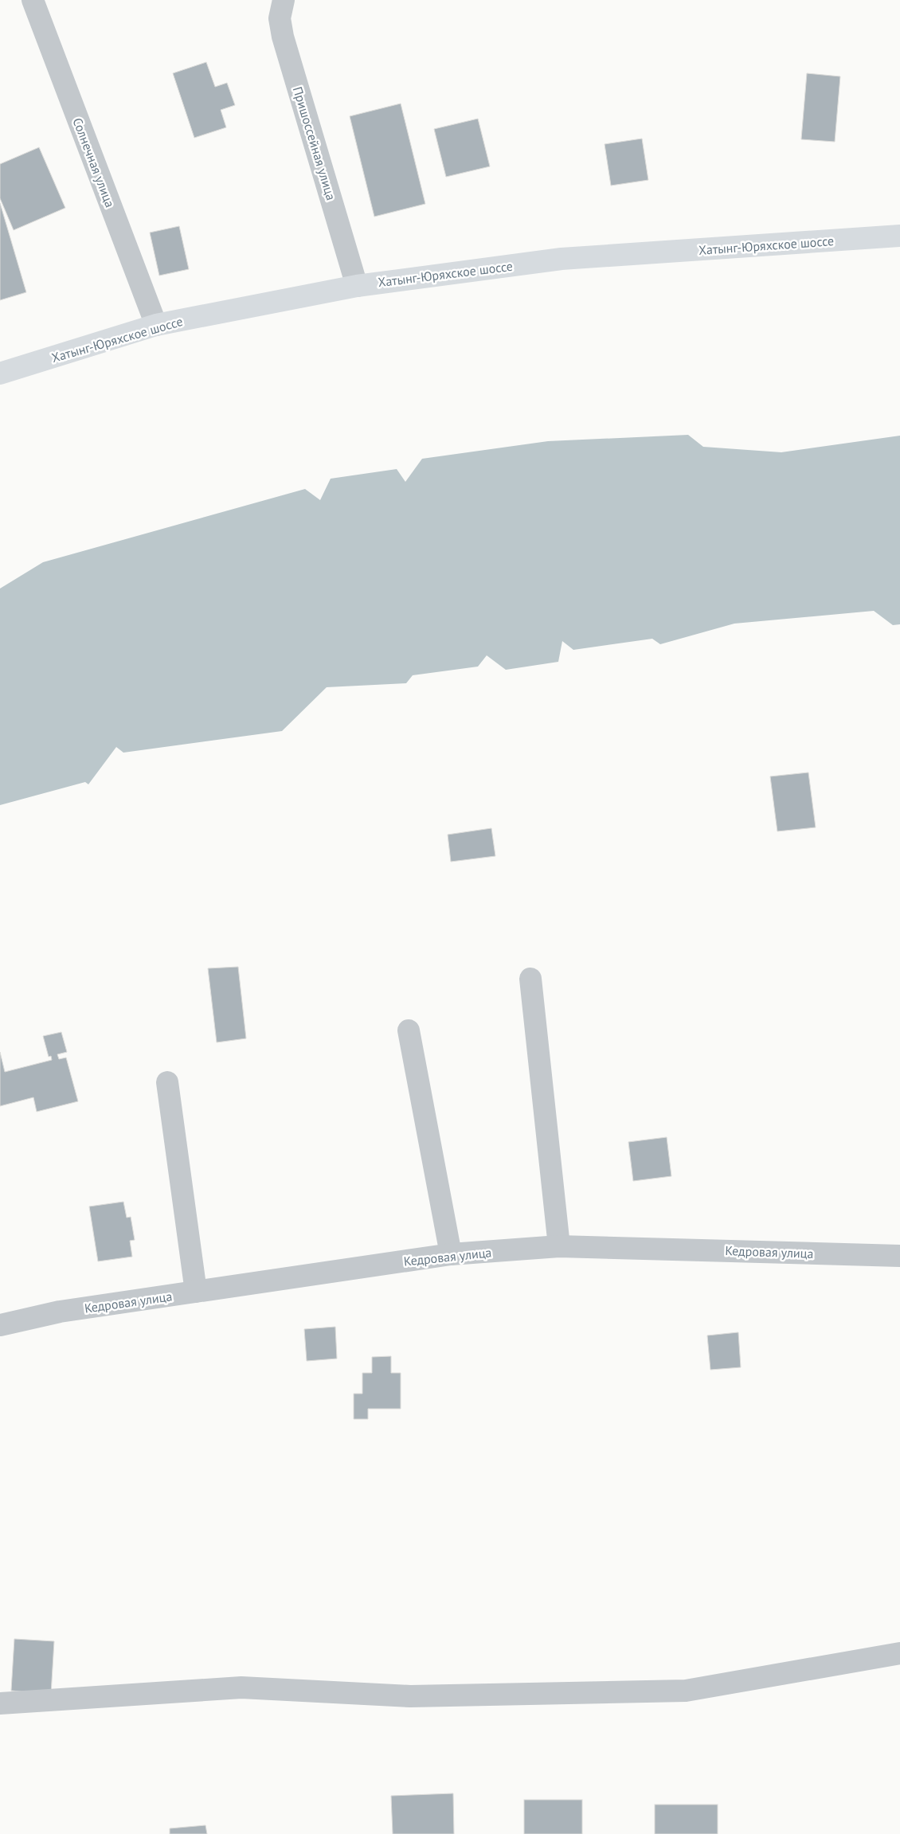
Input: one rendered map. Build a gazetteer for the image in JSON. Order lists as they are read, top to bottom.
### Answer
{
  "streets": {
    "main road": ["Хатынг-Юряхское шоссе"],
    "street": ["Пришоссейная улица", "Солнечная улица", "Кедровая улица"]
  },
  "crossings": [
    ["Пришоссейная улица", "Хатынг-Юряхское шоссе"],
    ["Солнечная улица", "Хатынг-Юряхское шоссе"]
  ]
}
